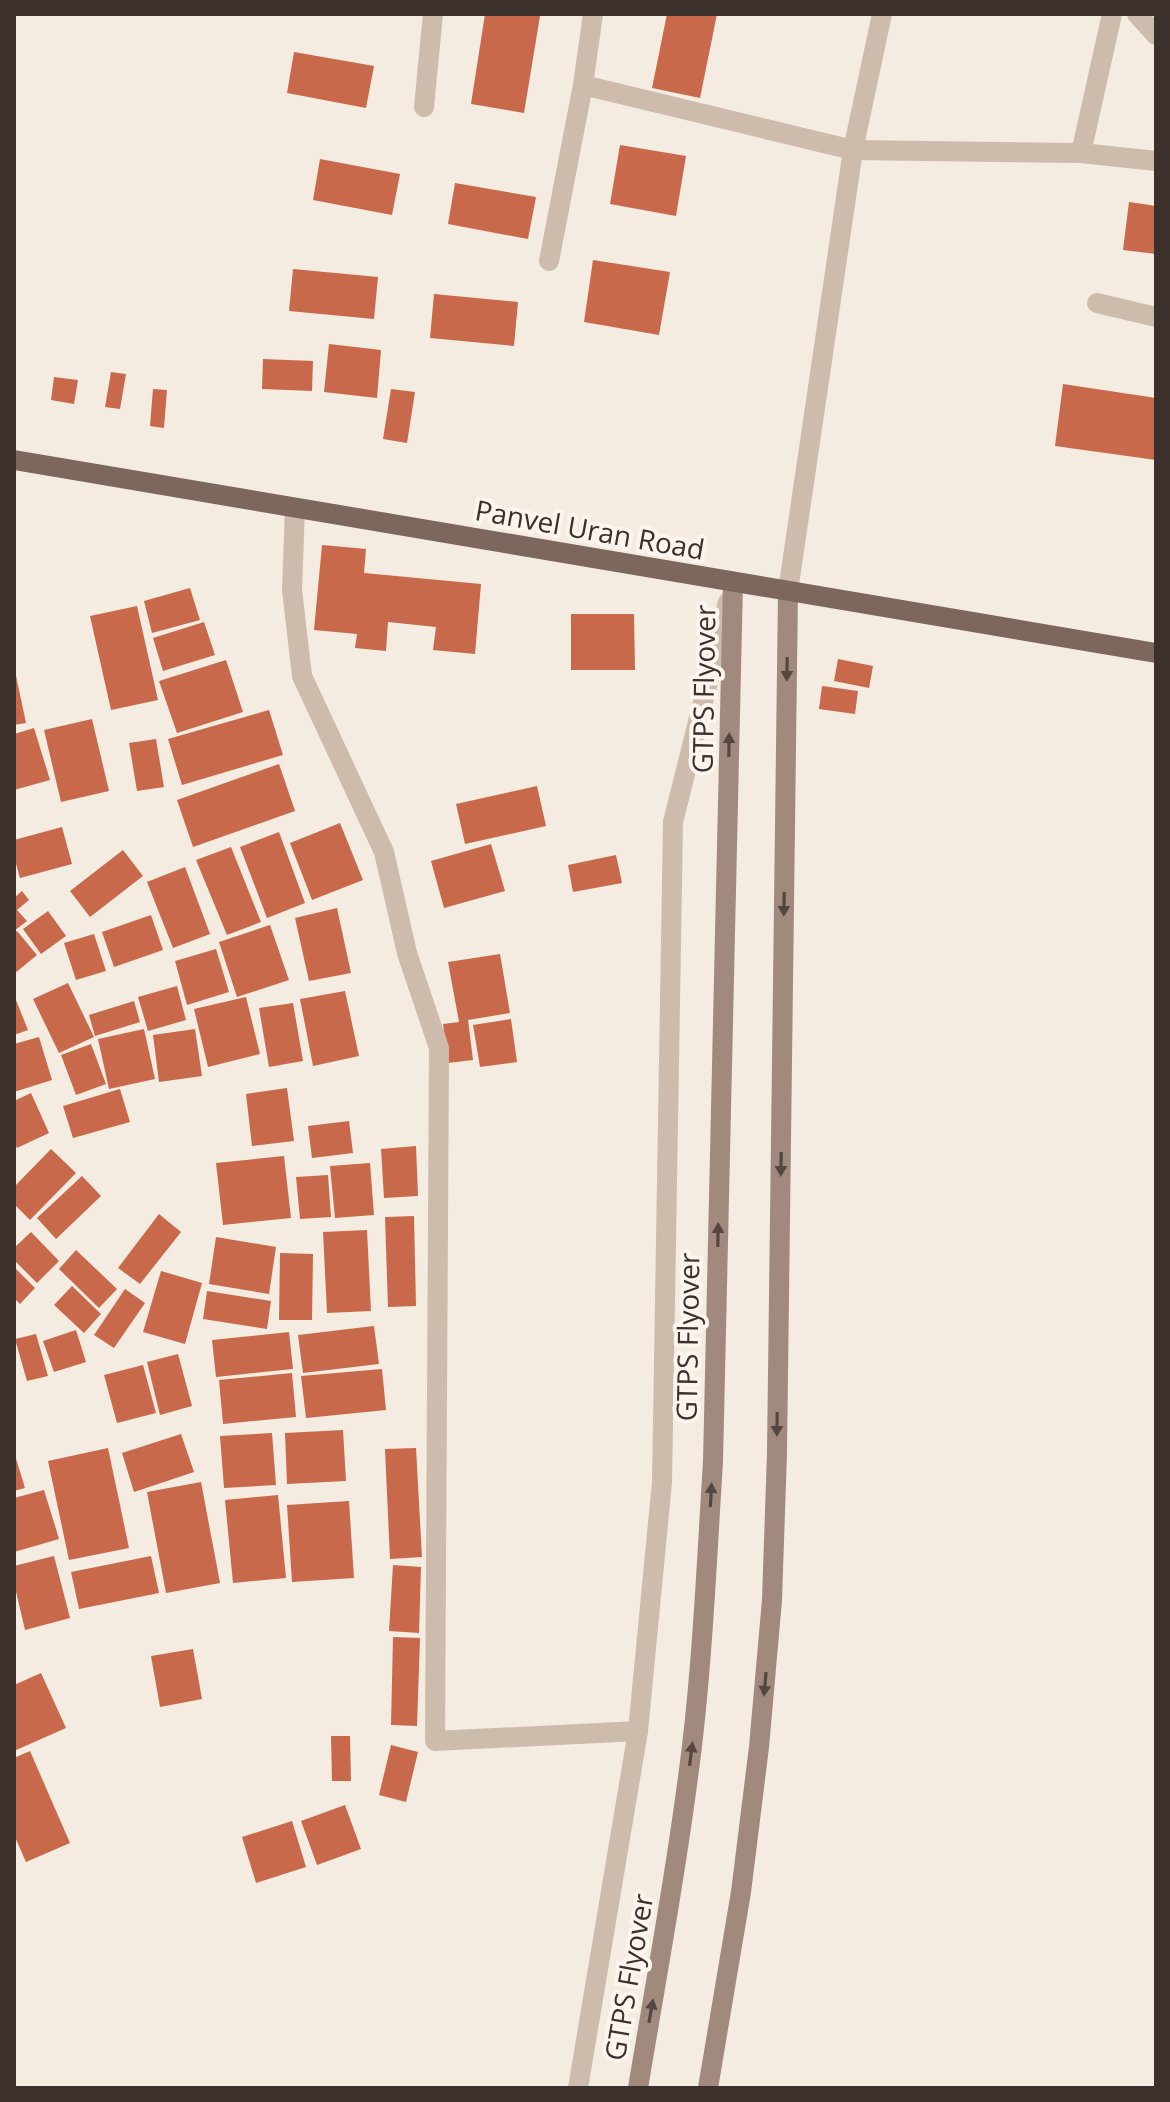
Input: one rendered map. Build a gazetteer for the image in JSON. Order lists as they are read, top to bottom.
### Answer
{
  "streets": {
    "main road": ["Panvel Uran Road", "GTPS Flyover"]
  },
  "crossings": [
    ["Panvel Uran Road", "GTPS Flyover"]
  ]
}
